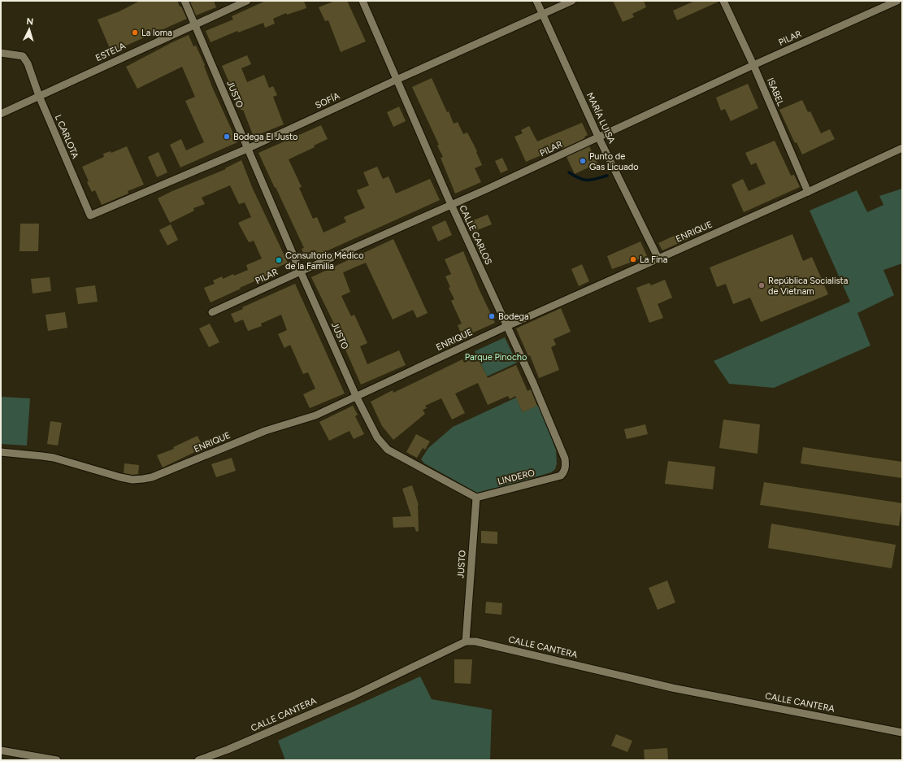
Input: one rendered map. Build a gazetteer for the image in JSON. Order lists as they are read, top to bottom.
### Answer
{
  "streets": {
    "street": [
      "PILAR",
      "ESTELA",
      "ISABEL",
      "JUSTO",
      "SOFÍA",
      "MARÍA LUISA",
      "L CARLOTA",
      "ENRIQUE",
      "CALLE CARLOS",
      "LINDERO",
      "CALLE CANTERA"
    ]
  },
  "crossings": [
    ["PILAR", "ISABEL"],
    ["PILAR", "JUSTO"],
    ["PILAR", "MARÍA LUISA"],
    ["PILAR", "CALLE CARLOS"],
    ["ESTELA", "JUSTO"],
    ["ESTELA", "L CARLOTA"],
    ["ISABEL", "ENRIQUE"],
    ["JUSTO", "SOFÍA"],
    ["JUSTO", "ENRIQUE"],
    ["JUSTO", "LINDERO"],
    ["JUSTO", "CALLE CANTERA"],
    ["SOFÍA", "MARÍA LUISA"],
    ["SOFÍA", "L CARLOTA"],
    ["SOFÍA", "CALLE CARLOS"],
    ["MARÍA LUISA", "ENRIQUE"],
    ["ENRIQUE", "CALLE CARLOS"],
    ["CALLE CARLOS", "LINDERO"]
  ],
  "parks": ["Parque Pinocho"],
  "places": [
    "La loma",
    "Bodega El Justo",
    "Punto de Gas Licuado",
    "La Fina",
    "Consultorio Médico de la Familia",
    "República Socialista de Vietnam",
    "Bodega"
  ],
  "north": "top"
}
